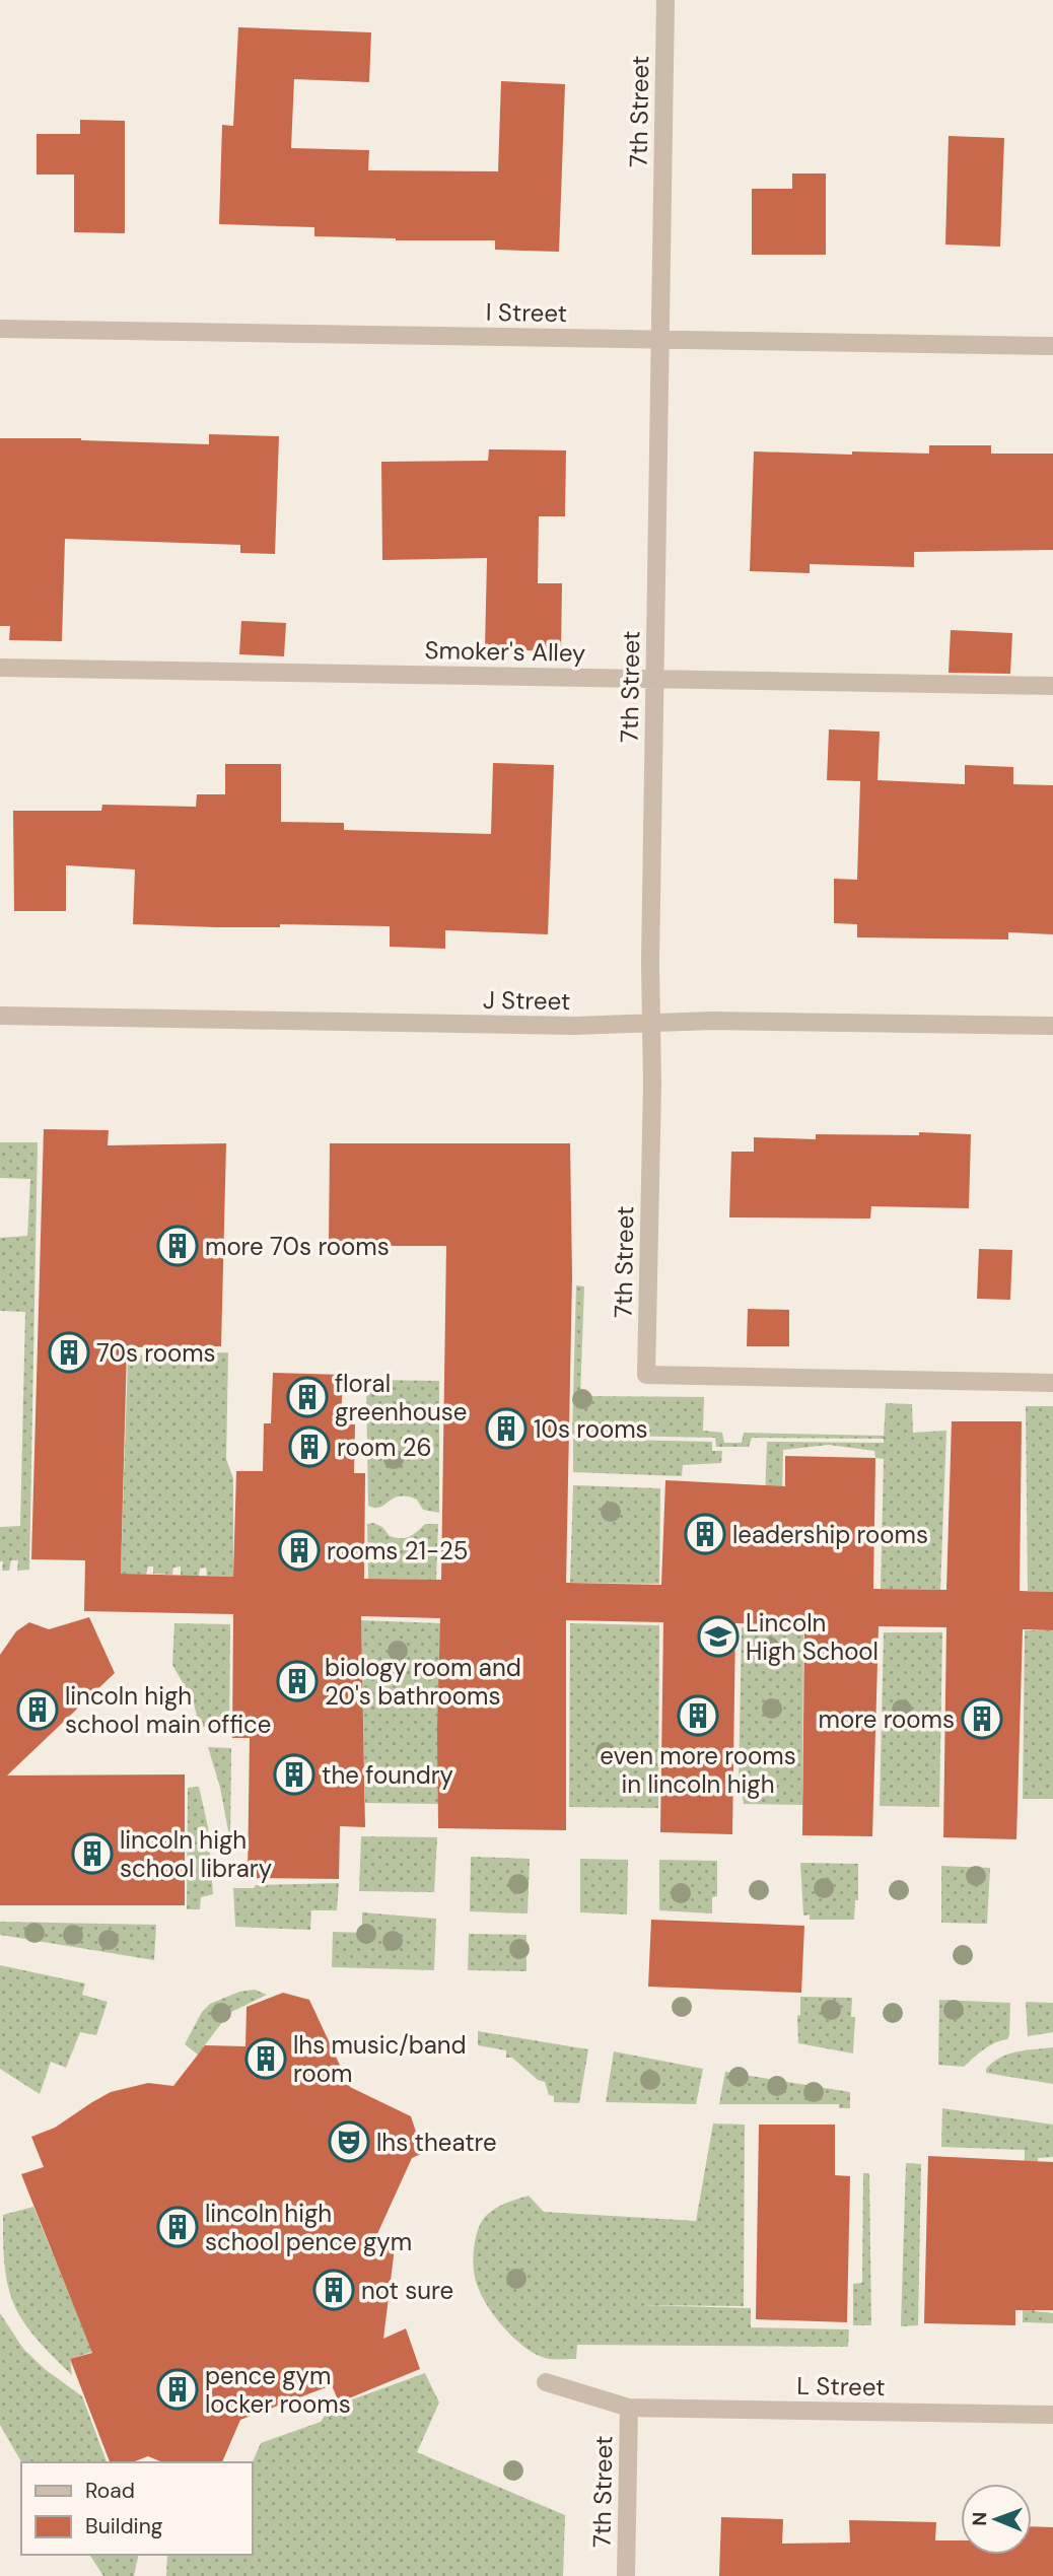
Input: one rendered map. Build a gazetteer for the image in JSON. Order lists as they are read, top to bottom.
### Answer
{
  "streets": {
    "street": [
      "7th Street",
      "I Street",
      "Smoker's Alley",
      "J Street",
      "L Street"
    ]
  },
  "crossings": [
    ["7th Street", "I Street"],
    ["7th Street", "Smoker's Alley"],
    ["7th Street", "J Street"],
    ["7th Street", "L Street"]
  ],
  "places": {
    "building": [
      "more 70s rooms",
      "70s rooms",
      "floral greenhouse",
      "10s rooms",
      "room 26",
      "leadership rooms",
      "rooms 21-25",
      "biology room and 20's bathrooms",
      "lincoln high school main office",
      "even more rooms in lincoln high",
      "more rooms",
      "the foundry",
      "lincoln high school library",
      "lhs music/band room",
      "lincoln high school pence gym",
      "not sure",
      "pence gym locker rooms"
    ],
    "school or university": ["Lincoln High School"],
    "theatre": ["lhs theatre"]
  },
  "legend": ["Road", "Building"],
  "north": "left"
}
